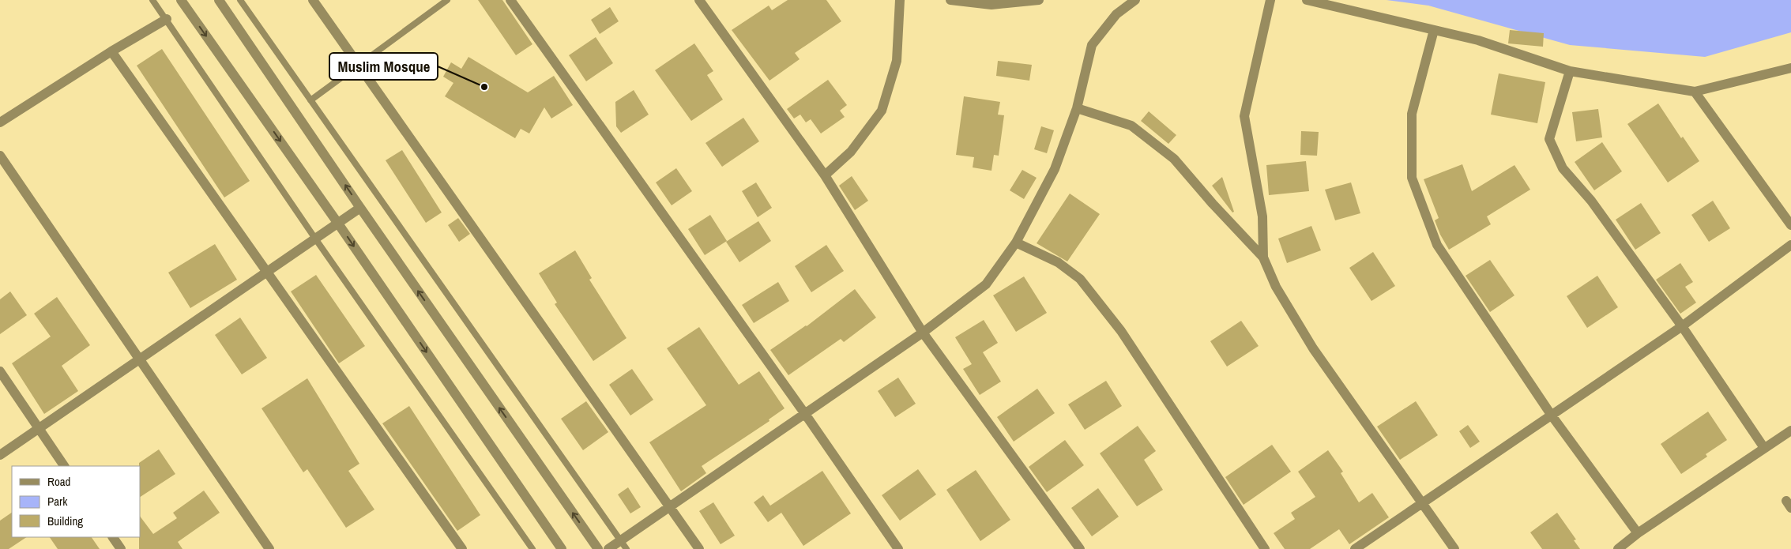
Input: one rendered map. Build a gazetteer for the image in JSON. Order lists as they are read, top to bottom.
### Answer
{
  "places": ["Muslim Mosque"],
  "legend": ["Road", "Park", "Building"]
}
